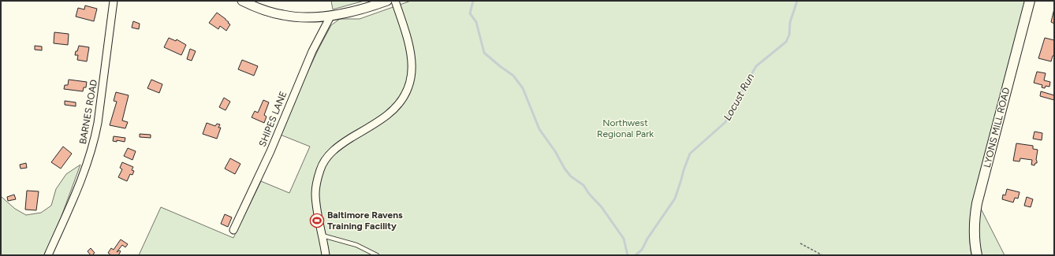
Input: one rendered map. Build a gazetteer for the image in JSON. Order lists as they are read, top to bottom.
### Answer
{
  "streets": {
    "main road": ["LYONS MILL ROAD"],
    "street": ["BARNES ROAD", "SHIPES LANE"]
  },
  "water": ["Locust Run"],
  "parks": ["Northwest Regional Park"],
  "places": {
    "sports": ["Baltimore Ravens Training Facility"]
  }
}
